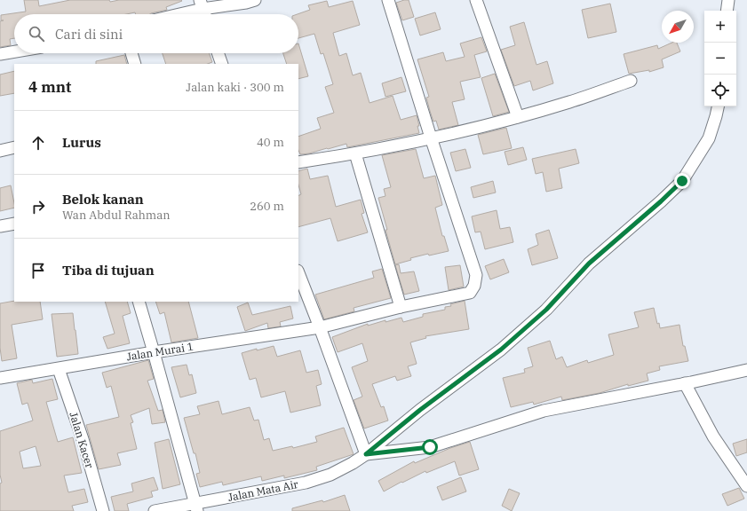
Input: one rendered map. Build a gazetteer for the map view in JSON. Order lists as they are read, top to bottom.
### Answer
{
  "streets": {
    "street": ["Jalan Murai 1", "Jalan Kacer", "Jalan Mata Air"]
  },
  "crossings": [
    ["Jalan Murai 1", "Jalan Kacer"]
  ],
  "north": "bottom left",
  "page": {
    "map_buttons": ["+", "−"],
    "search": "Cari di sini",
    "heading": ["4 mnt", "Jalan kaki · 300 m"],
    "list": [
      ["Lurus", "40 m"],
      ["Belok kanan", "Wan Abdul Rahman", "260 m"],
      "Tiba di tujuan"
    ]
  }
}
